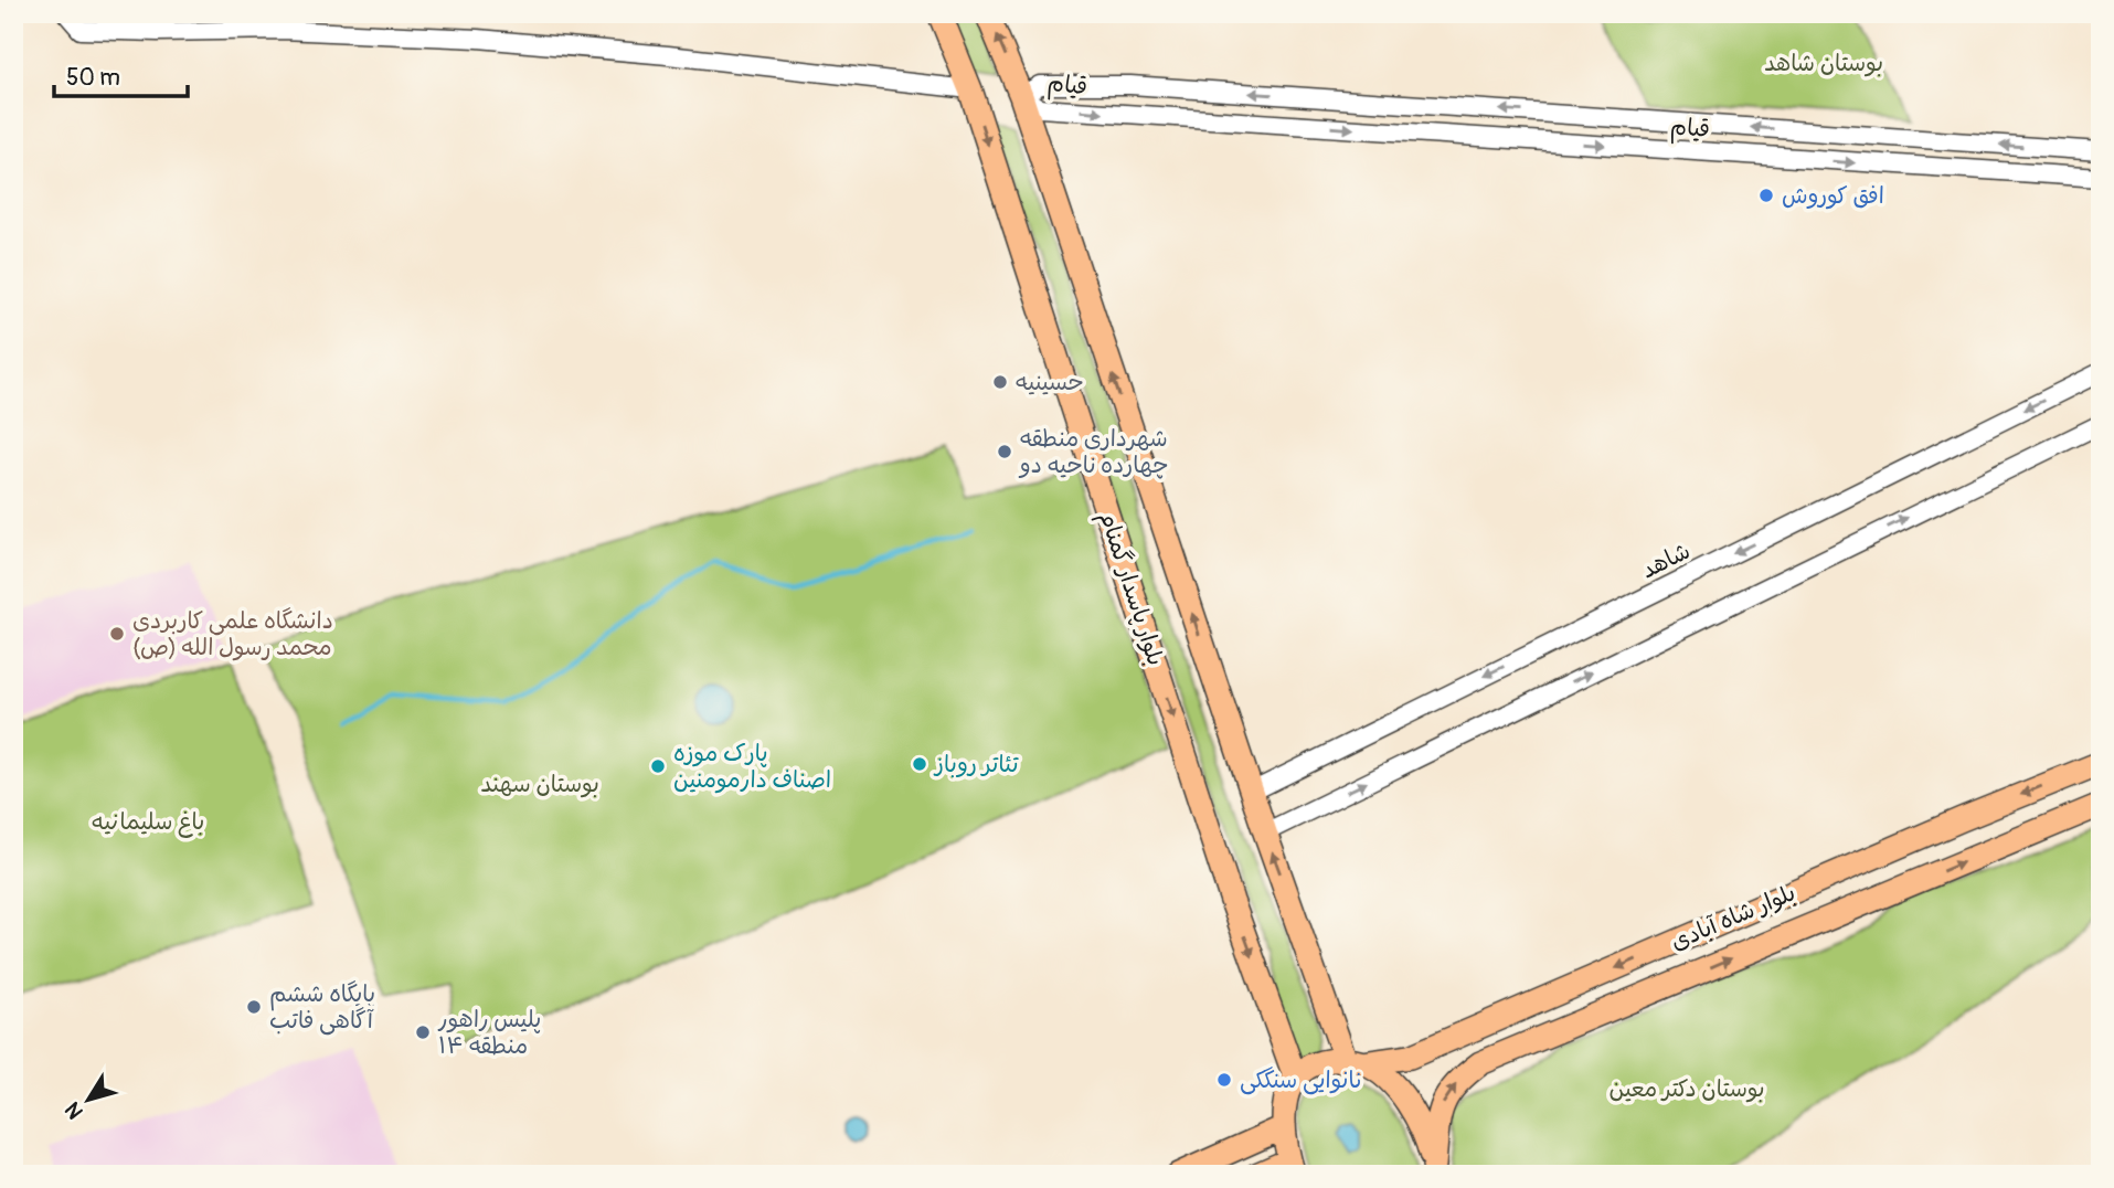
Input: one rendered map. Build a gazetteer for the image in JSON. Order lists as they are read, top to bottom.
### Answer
{
  "streets": {
    "main road": ["بلوار پاسدار گمنام", "بلوار شاه آبادی"],
    "street": ["قیام", "شاهد"]
  },
  "crossings": [
    ["بلوار پاسدار گمنام", "بلوار شاه آبادی"]
  ],
  "parks": [
    "بوستان شاهد",
    "بوستان سهند",
    "باغ سلیمانیه",
    "بوستان دکتر معین"
  ],
  "places": [
    "افق کوروش",
    "حسینیه",
    "شهرداری منطقه چهارده ناحیه دو",
    "دانشگاه علمی کاربردی محمد رسول الله (ص)",
    "تئاتر روباز",
    "پارک موزه اصناف دارمومنین",
    "پایگاه ششم آگاهی فاتب",
    "پلیس راهور منطقه ۱۴",
    "نانوایی سنگکی"
  ],
  "scale_bar": "50 m",
  "north": "bottom left"
}
